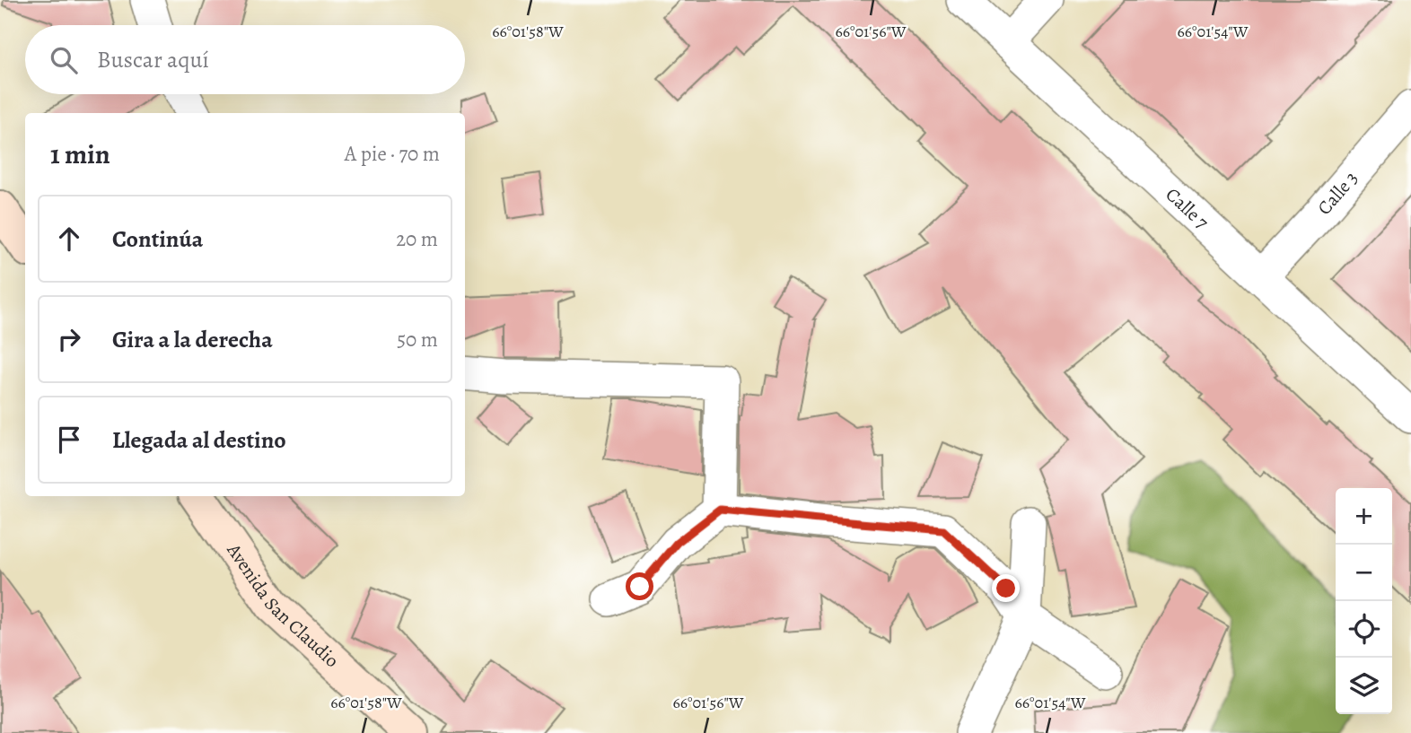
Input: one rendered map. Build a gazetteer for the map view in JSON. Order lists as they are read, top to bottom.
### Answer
{
  "streets": {
    "street": ["Calle 3", "Calle 7", "Avenida San Claudio"]
  },
  "crossings": [
    ["Calle 3", "Calle 7"]
  ],
  "page": {
    "search": "Buscar aquí",
    "heading": ["1 min", "A pie · 70 m"],
    "list": [
      ["Continúa", "20 m"],
      ["Gira a la derecha", "50 m"],
      "Llegada al destino"
    ],
    "map_buttons": ["+", "−"]
  },
  "coordinates": ["66°01'58\"W", "66°01'56\"W", "66°01'54\"W"]
}
